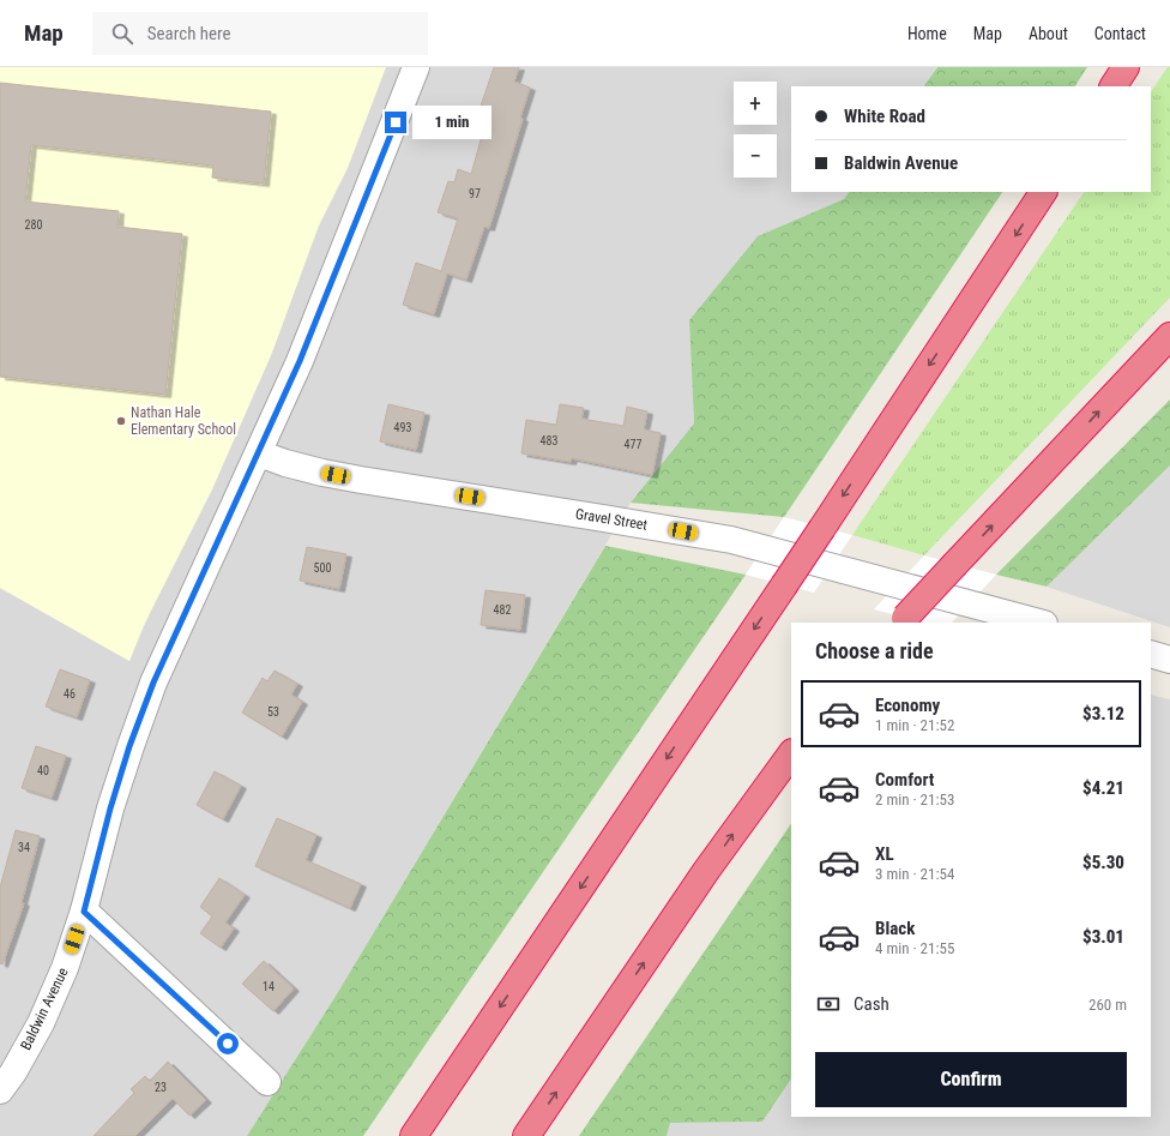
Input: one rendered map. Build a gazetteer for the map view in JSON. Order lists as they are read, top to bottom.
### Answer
{
  "streets": {
    "street": ["Gravel Street", "Baldwin Avenue"]
  },
  "crossings": [
    ["Gravel Street", "Baldwin Avenue"]
  ],
  "places": ["Nathan Hale Elementary School"],
  "house_numbers": [
    "97",
    "280",
    "493",
    "483",
    "477",
    "500",
    "482",
    "46",
    "53",
    "40",
    "34",
    "14",
    "23"
  ],
  "page": {
    "header": "Map",
    "search": "Search here",
    "nav": [
      "Home",
      "Map",
      "About",
      "Contact"
    ],
    "map_buttons": ["+", "−"],
    "banner": ["White Road", "Baldwin Avenue"],
    "bubble": "1 min",
    "heading": "Choose a ride",
    "list": [
      {
        "name": "Economy",
        "note": "1 min · 21:52",
        "value": "$3.12"
      },
      {
        "name": "Comfort",
        "note": "2 min · 21:53",
        "value": "$4.21"
      },
      {
        "name": "XL",
        "note": "3 min · 21:54",
        "value": "$5.30"
      },
      {
        "name": "Black",
        "note": "4 min · 21:55",
        "value": "$3.01"
      }
    ],
    "pay": ["Cash", "260 m"],
    "buttons": "Confirm"
  }
}
